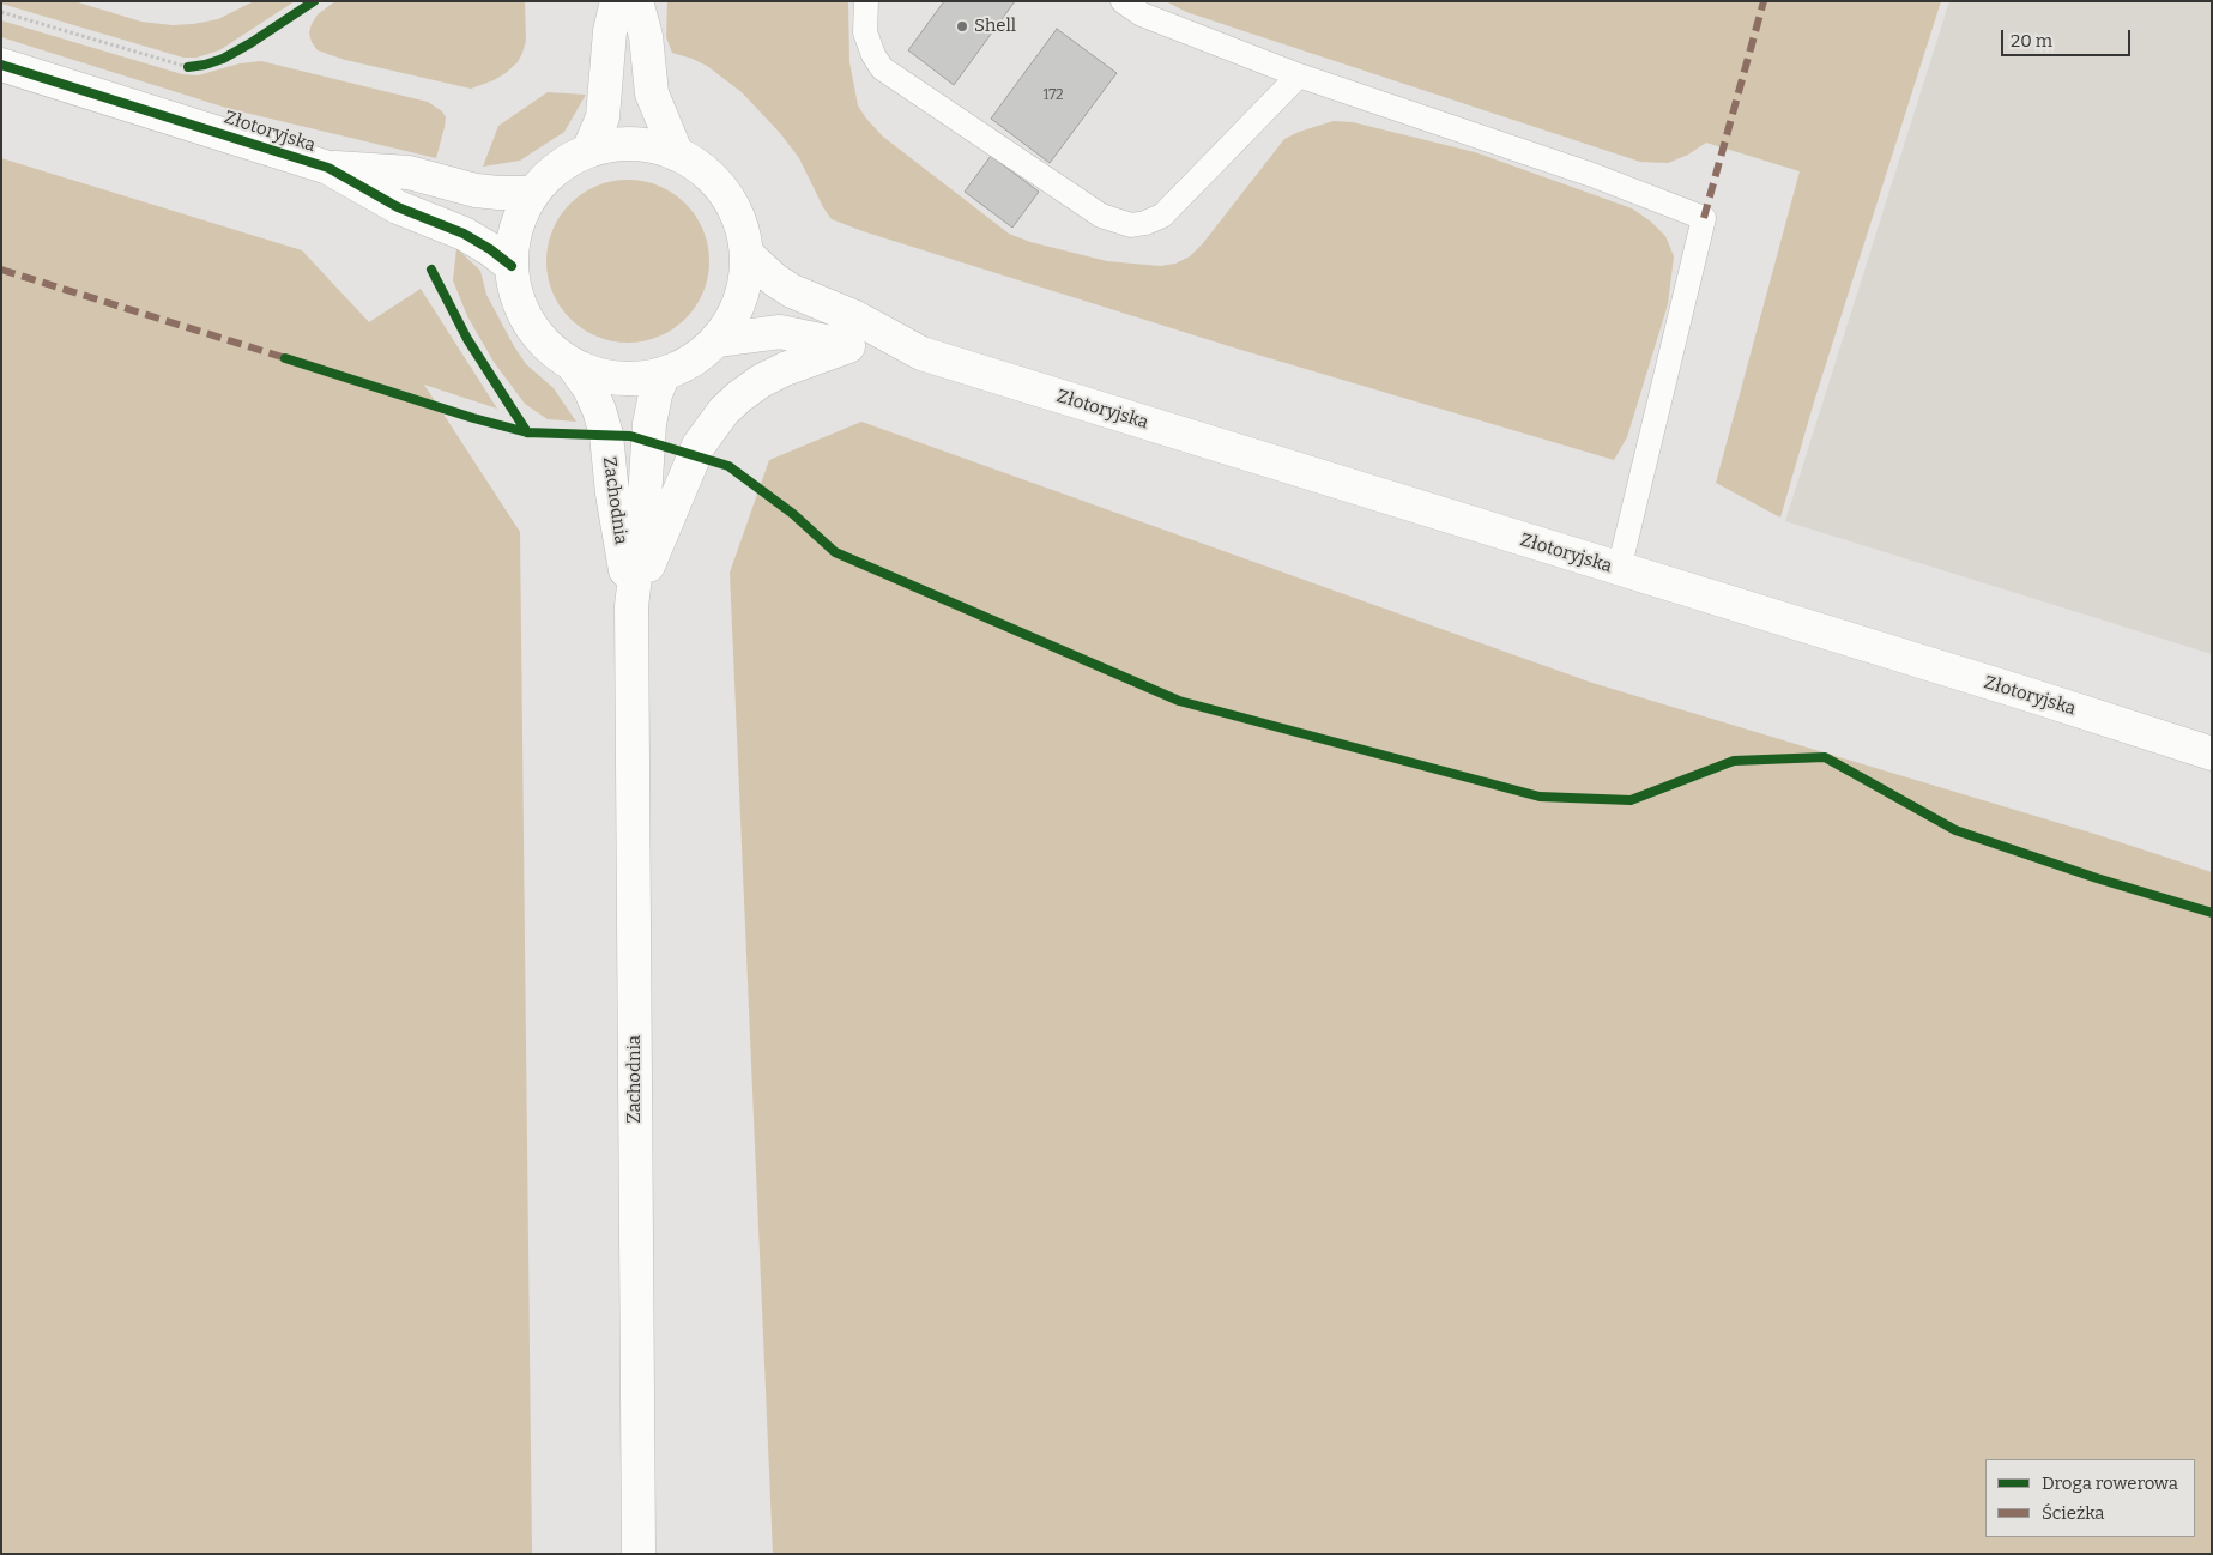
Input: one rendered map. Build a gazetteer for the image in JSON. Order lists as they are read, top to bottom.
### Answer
{
  "streets": {
    "main road": ["Złotoryjska", "Zachodnia"]
  },
  "places": ["Shell"],
  "house_numbers": ["172"],
  "legend": ["Droga rowerowa", "Ścieżka"],
  "scale_bar": "20 m"
}
